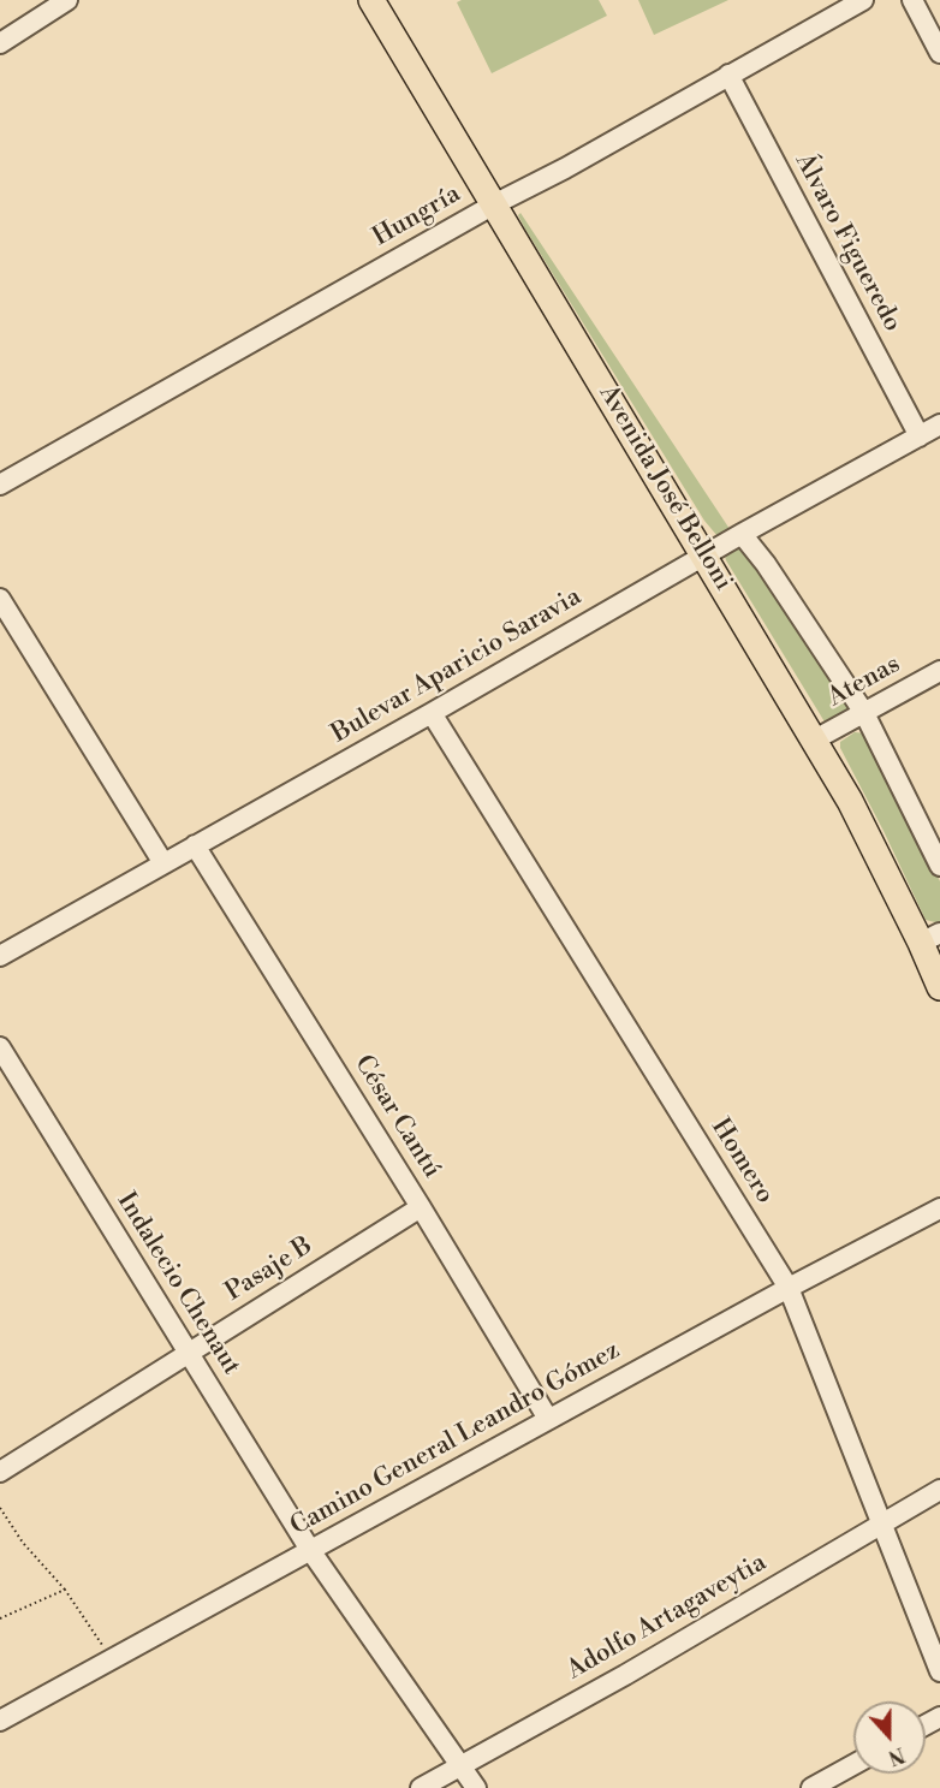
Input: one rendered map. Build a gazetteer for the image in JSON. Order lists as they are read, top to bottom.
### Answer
{
  "streets": {
    "main road": ["Avenida José Belloni"],
    "street": [
      "Hungría",
      "Álvaro Figueredo",
      "Bulevar Aparicio Saravia",
      "Atenas",
      "César Cantú",
      "Homero",
      "Pasaje B",
      "Indalecio Chenaut",
      "Camino General Leandro Gómez",
      "Adolfo Artagaveytia"
    ]
  },
  "crossings": [
    ["Hungría", "Álvaro Figueredo"],
    ["Hungría", "Avenida José Belloni"],
    ["Álvaro Figueredo", "Bulevar Aparicio Saravia"],
    ["Avenida José Belloni", "Bulevar Aparicio Saravia"],
    ["Avenida José Belloni", "Atenas"],
    ["Bulevar Aparicio Saravia", "César Cantú"],
    ["Bulevar Aparicio Saravia", "Homero"],
    ["César Cantú", "Pasaje B"],
    ["César Cantú", "Camino General Leandro Gómez"],
    ["Homero", "Camino General Leandro Gómez"],
    ["Homero", "Adolfo Artagaveytia"],
    ["Pasaje B", "Indalecio Chenaut"],
    ["Indalecio Chenaut", "Camino General Leandro Gómez"],
    ["Indalecio Chenaut", "Adolfo Artagaveytia"]
  ],
  "north": "bottom"
}
